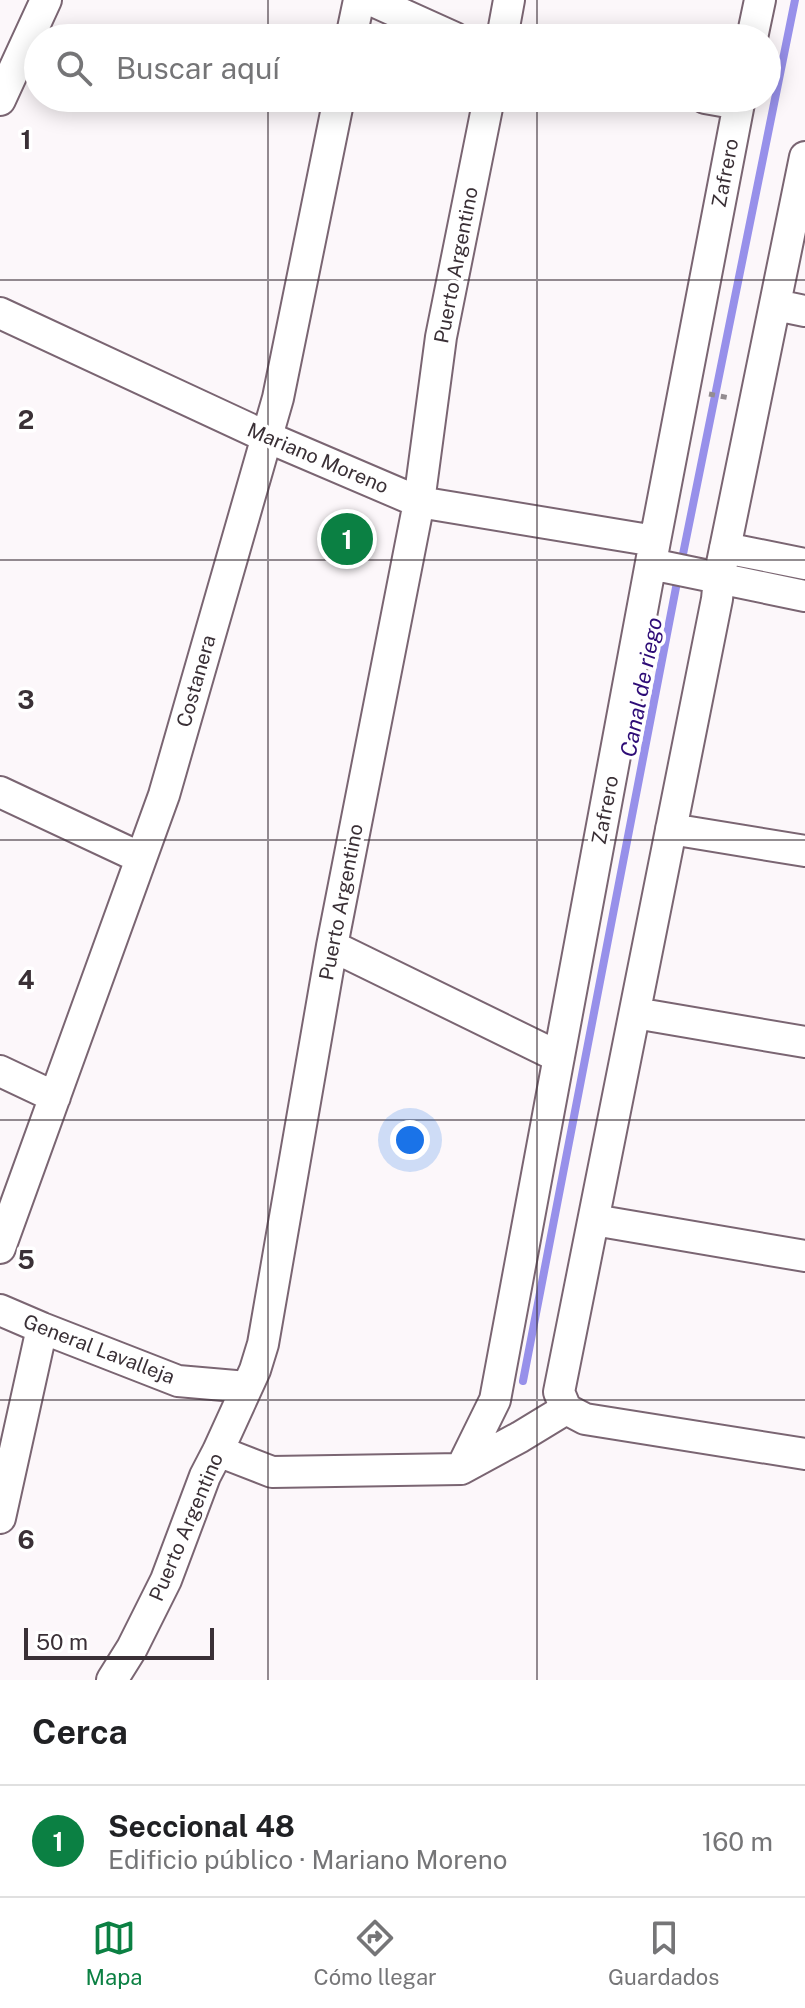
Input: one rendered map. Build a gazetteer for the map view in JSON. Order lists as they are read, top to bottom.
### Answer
{
  "streets": {
    "street": [
      "Zafrero",
      "Puerto Argentino",
      "Mariano Moreno",
      "Costanera",
      "General Lavalleja"
    ]
  },
  "crossings": [
    ["Zafrero", "Mariano Moreno"],
    ["Puerto Argentino", "Mariano Moreno"],
    ["Puerto Argentino", "General Lavalleja"],
    ["Mariano Moreno", "Costanera"]
  ],
  "water": ["Canal de riego"],
  "scale_bar": "50 m",
  "page": {
    "search": "Buscar aquí",
    "pins": "1",
    "scale": "50 m",
    "heading": "Cerca",
    "list": [
      {
        "mark": "1",
        "name": "Seccional 48",
        "note": "Edificio público · Mariano Moreno",
        "value": "160 m"
      }
    ],
    "nav": ["Mapa", "Cómo llegar", "Guardados"]
  },
  "grid": {
    "rows": [
      "1",
      "2",
      "3",
      "4",
      "5",
      "6"
    ]
  }
}
